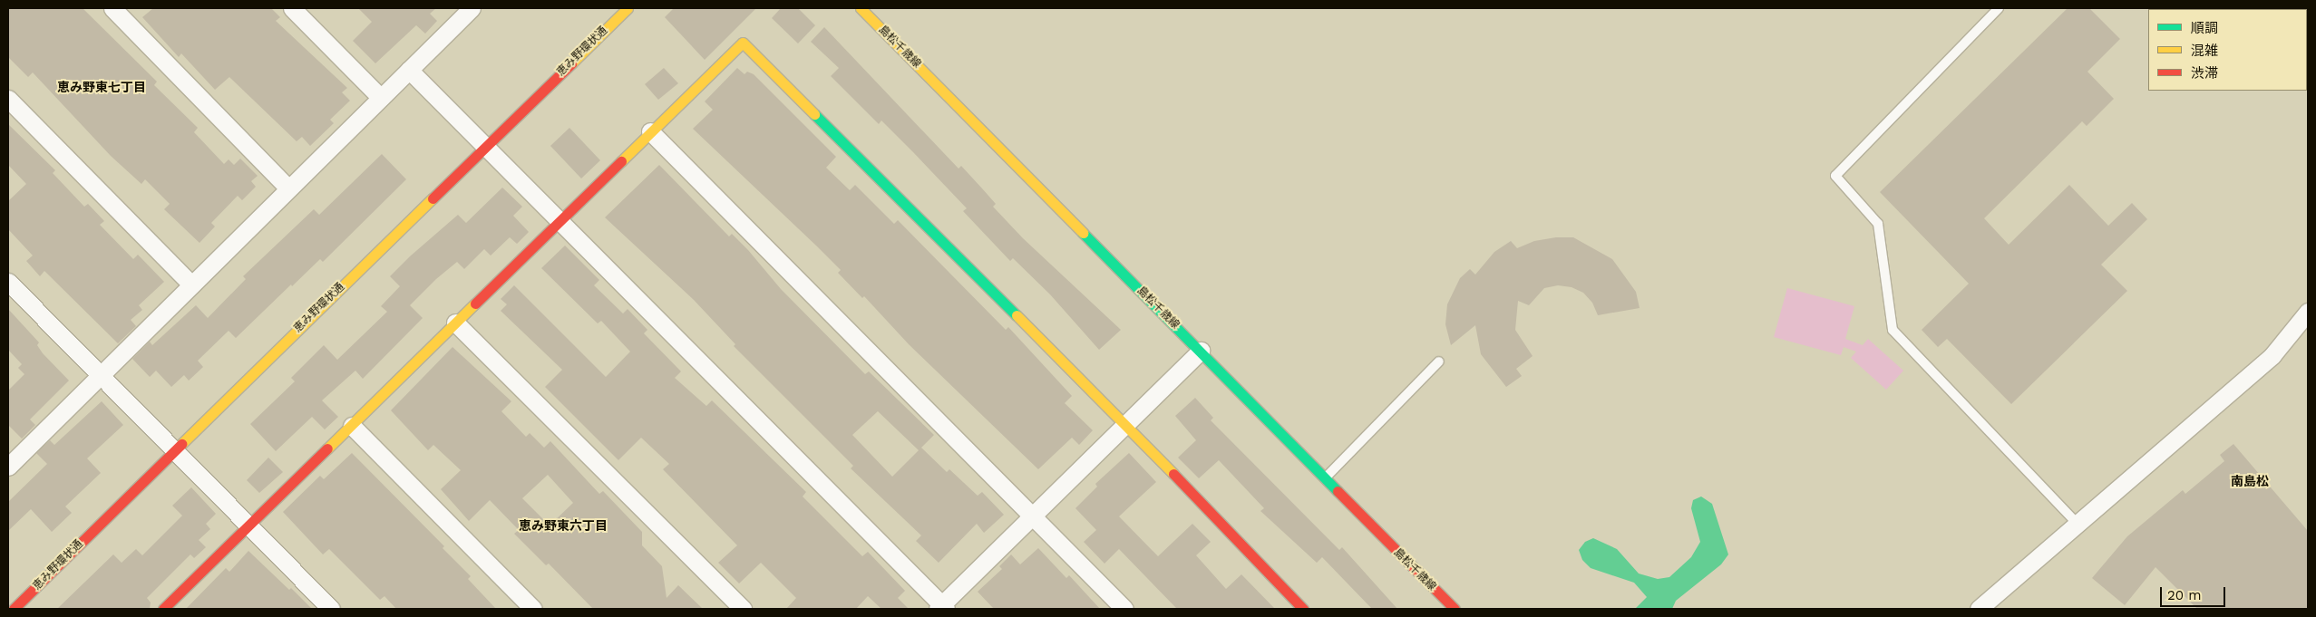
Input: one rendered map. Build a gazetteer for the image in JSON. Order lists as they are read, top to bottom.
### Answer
{
  "streets": {
    "street": ["島松千歳線", "恵み野環状通"]
  },
  "districts": ["恵み野東七丁目", "南島松", "恵み野東六丁目"],
  "legend": ["順調", "混雑", "渋滞"],
  "scale_bar": "20 m"
}
